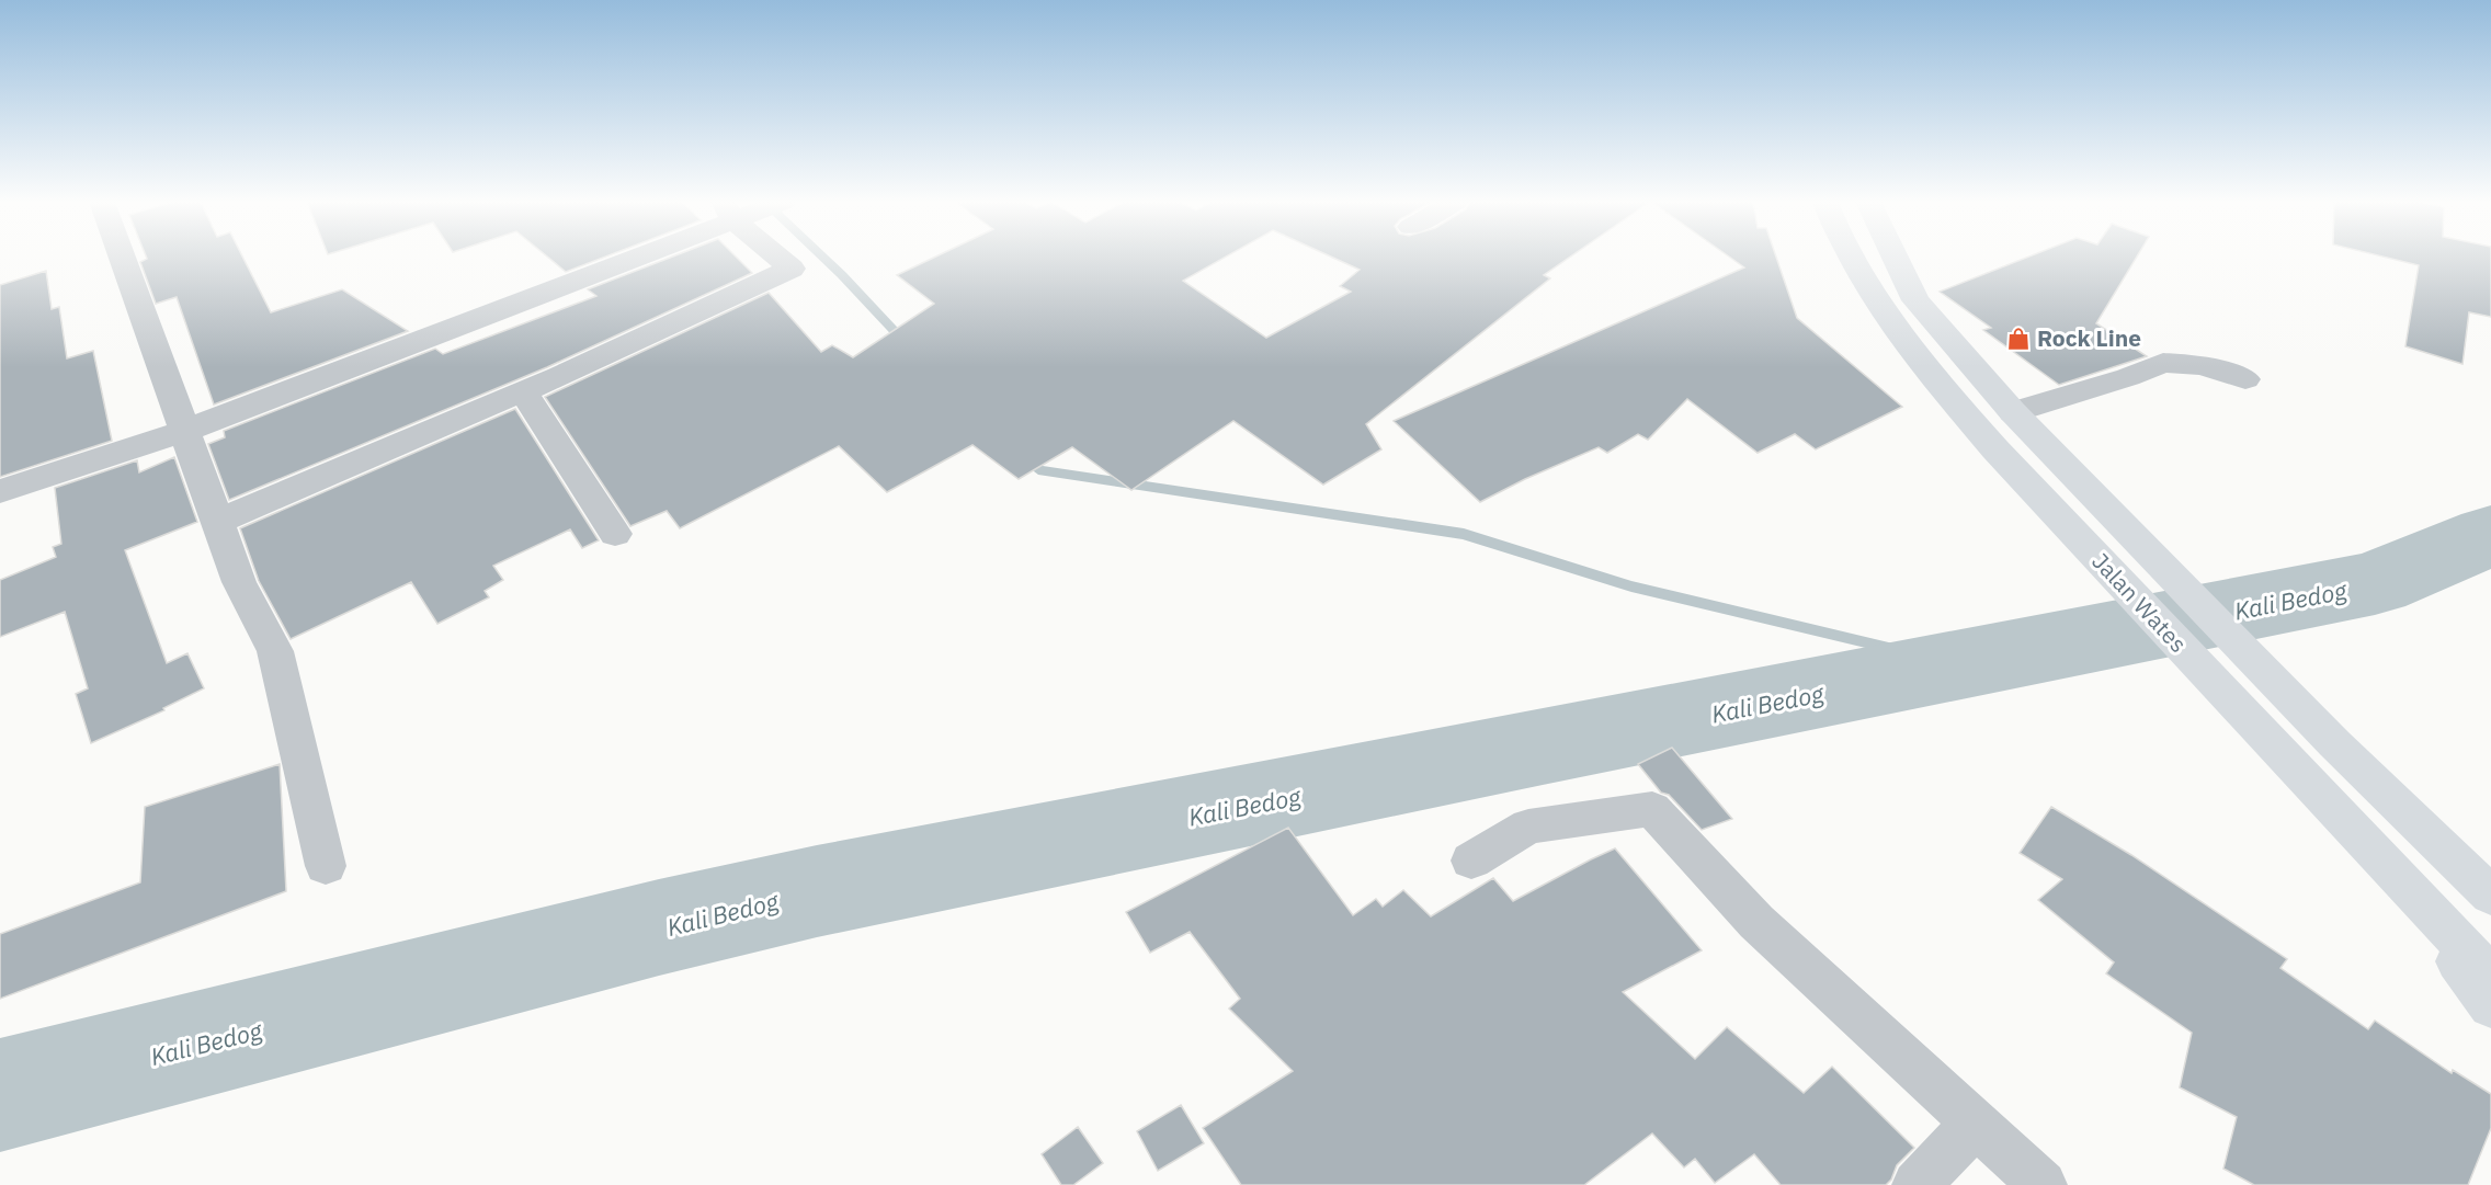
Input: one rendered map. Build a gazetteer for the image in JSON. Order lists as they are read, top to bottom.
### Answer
{
  "streets": {
    "highway": ["Jalan Wates"]
  },
  "water": ["Kali Bedog"],
  "places": {
    "shop": ["Rock Line"]
  }
}
